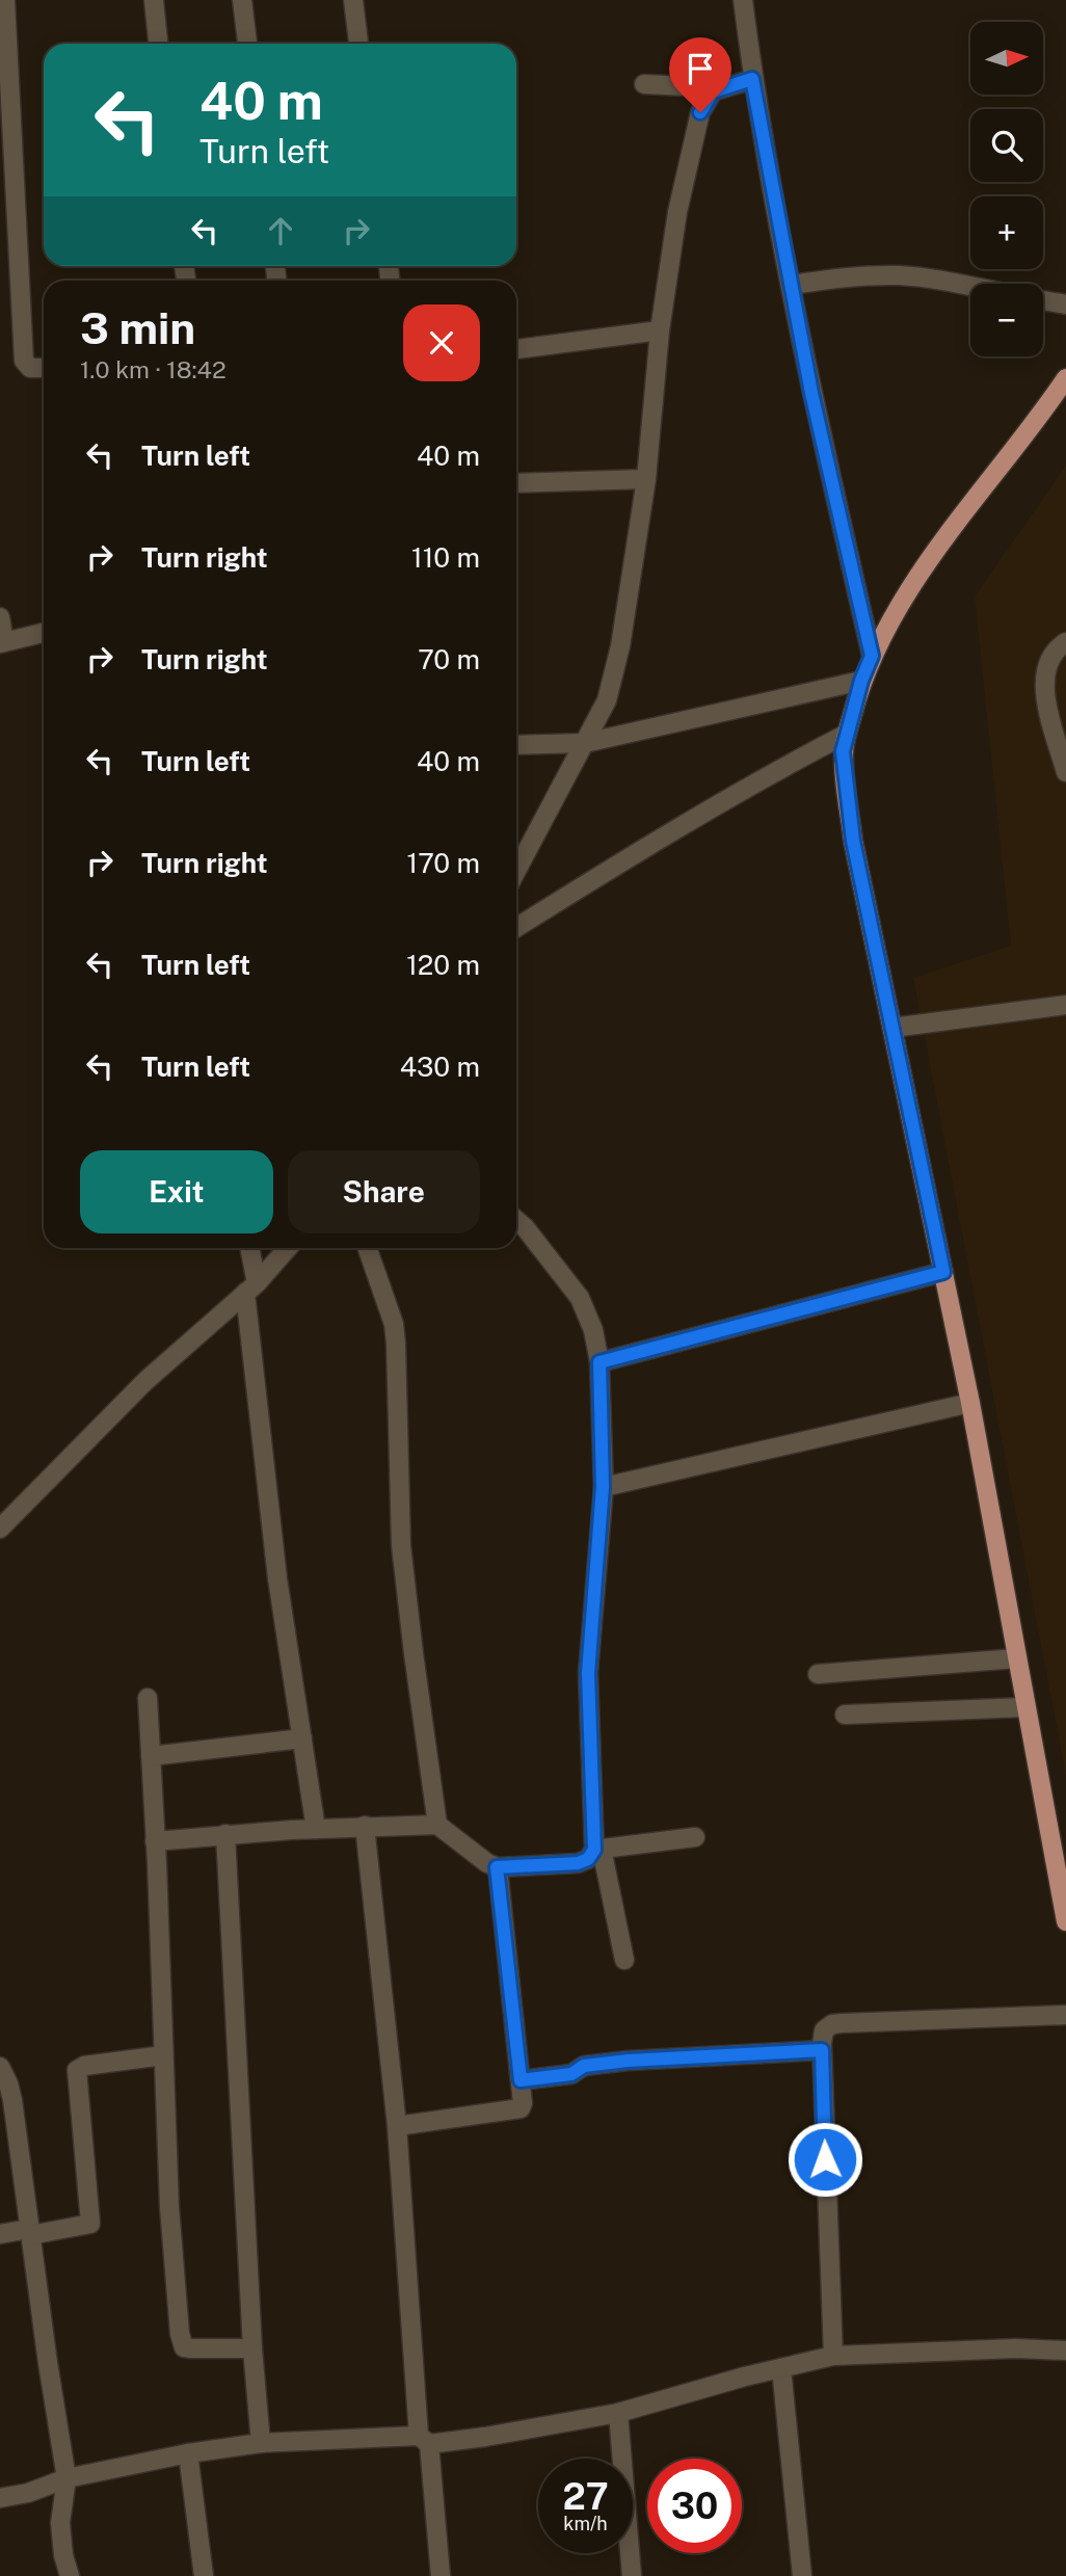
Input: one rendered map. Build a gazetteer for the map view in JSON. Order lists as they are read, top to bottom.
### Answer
{
  "north": "right",
  "page": {
    "map_buttons": ["+", "−"],
    "turn": ["40 m", "Turn left"],
    "heading": ["3 min", "1.0 km · 18:42"],
    "list": [
      {
        "name": "Turn left",
        "value": "40 m"
      },
      {
        "name": "Turn right",
        "value": "110 m"
      },
      {
        "name": "Turn right",
        "value": "70 m"
      },
      {
        "name": "Turn left",
        "value": "40 m"
      },
      {
        "name": "Turn right",
        "value": "170 m"
      },
      {
        "name": "Turn left",
        "value": "120 m"
      },
      {
        "name": "Turn left",
        "value": "430 m"
      }
    ],
    "buttons": ["Exit", "Share"],
    "speed": "27 km/h",
    "limit": "30"
  }
}
